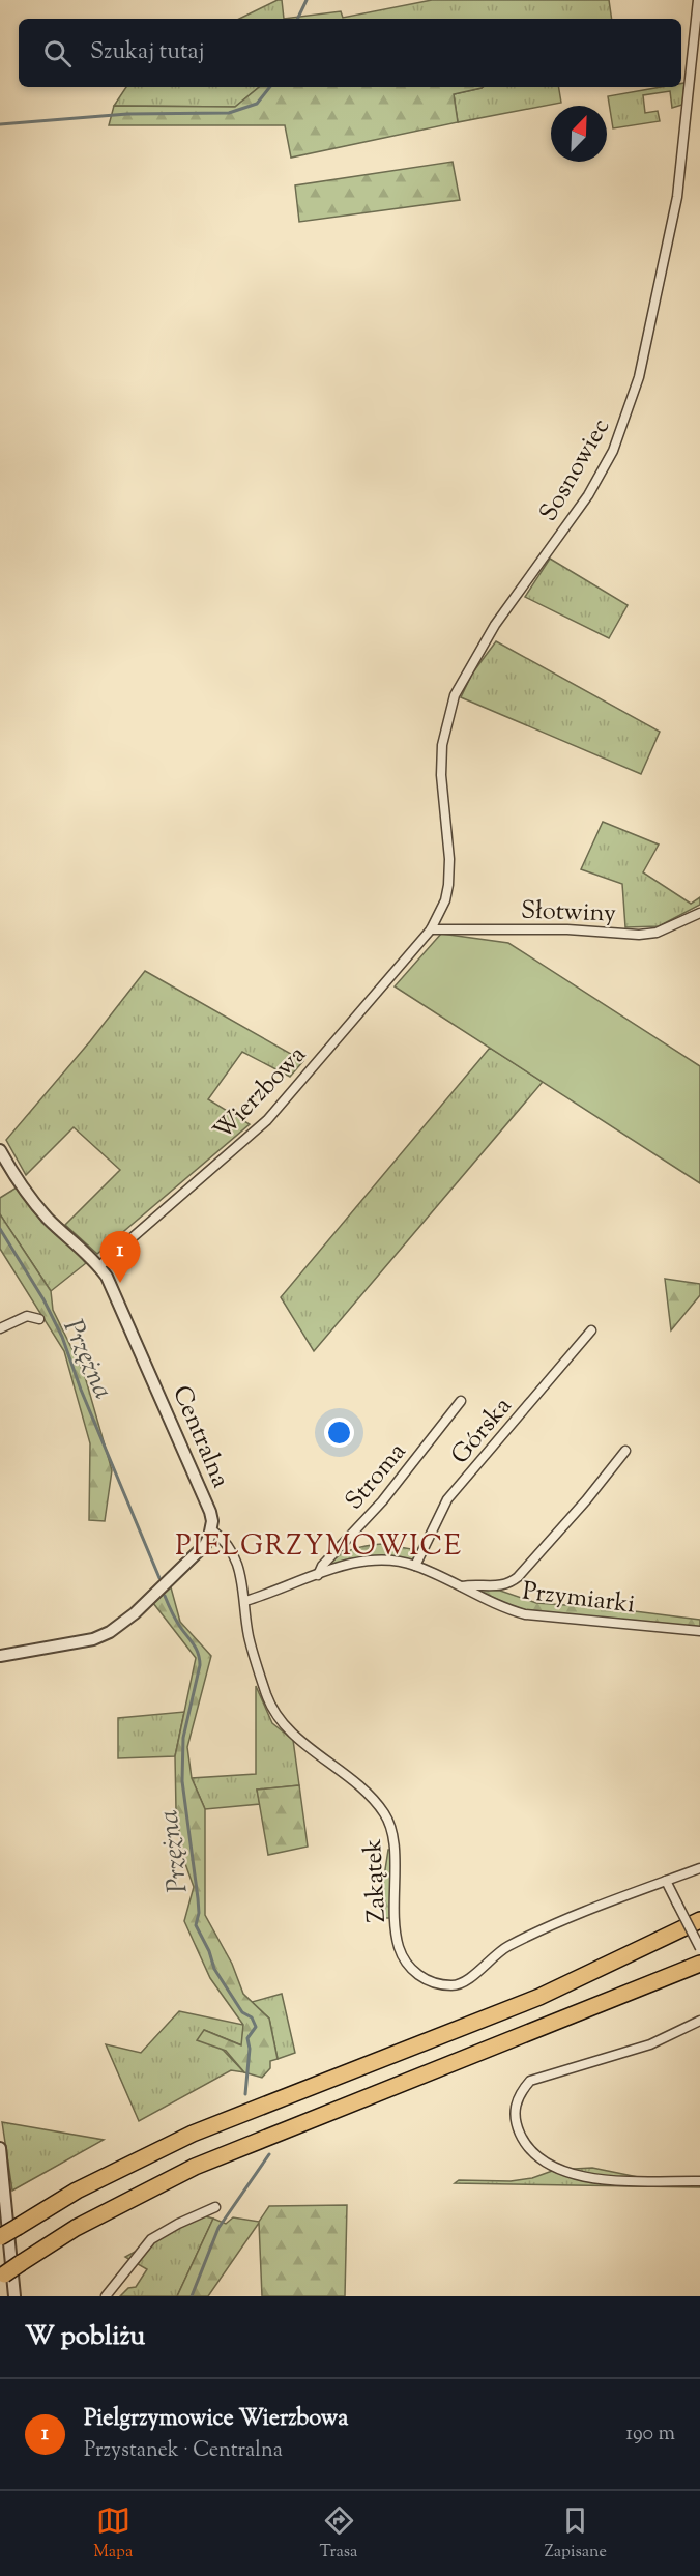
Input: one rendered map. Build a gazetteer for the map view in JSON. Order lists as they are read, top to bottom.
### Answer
{
  "streets": {
    "street": [
      "Sosnowiec",
      "Słotwiny",
      "Wierzbowa",
      "Górska",
      "Centralna",
      "Stroma",
      "Przymiarki",
      "Zakątek"
    ]
  },
  "crossings": [
    ["Sosnowiec", "Słotwiny"],
    ["Sosnowiec", "Wierzbowa"],
    ["Słotwiny", "Wierzbowa"],
    ["Wierzbowa", "Centralna"],
    ["Górska", "Przymiarki"],
    ["Centralna", "Zakątek"],
    ["Stroma", "Przymiarki"],
    ["Przymiarki", "Zakątek"]
  ],
  "districts": ["PIELGRZYMOWICE"],
  "water": ["Przężna"],
  "north": "top right",
  "page": {
    "search": "Szukaj tutaj",
    "pins": "1",
    "heading": "W pobliżu",
    "list": [
      {
        "mark": "1",
        "name": "Pielgrzymowice Wierzbowa",
        "note": "Przystanek · Centralna",
        "value": "190 m"
      }
    ],
    "nav": ["Mapa", "Trasa", "Zapisane"]
  }
}
